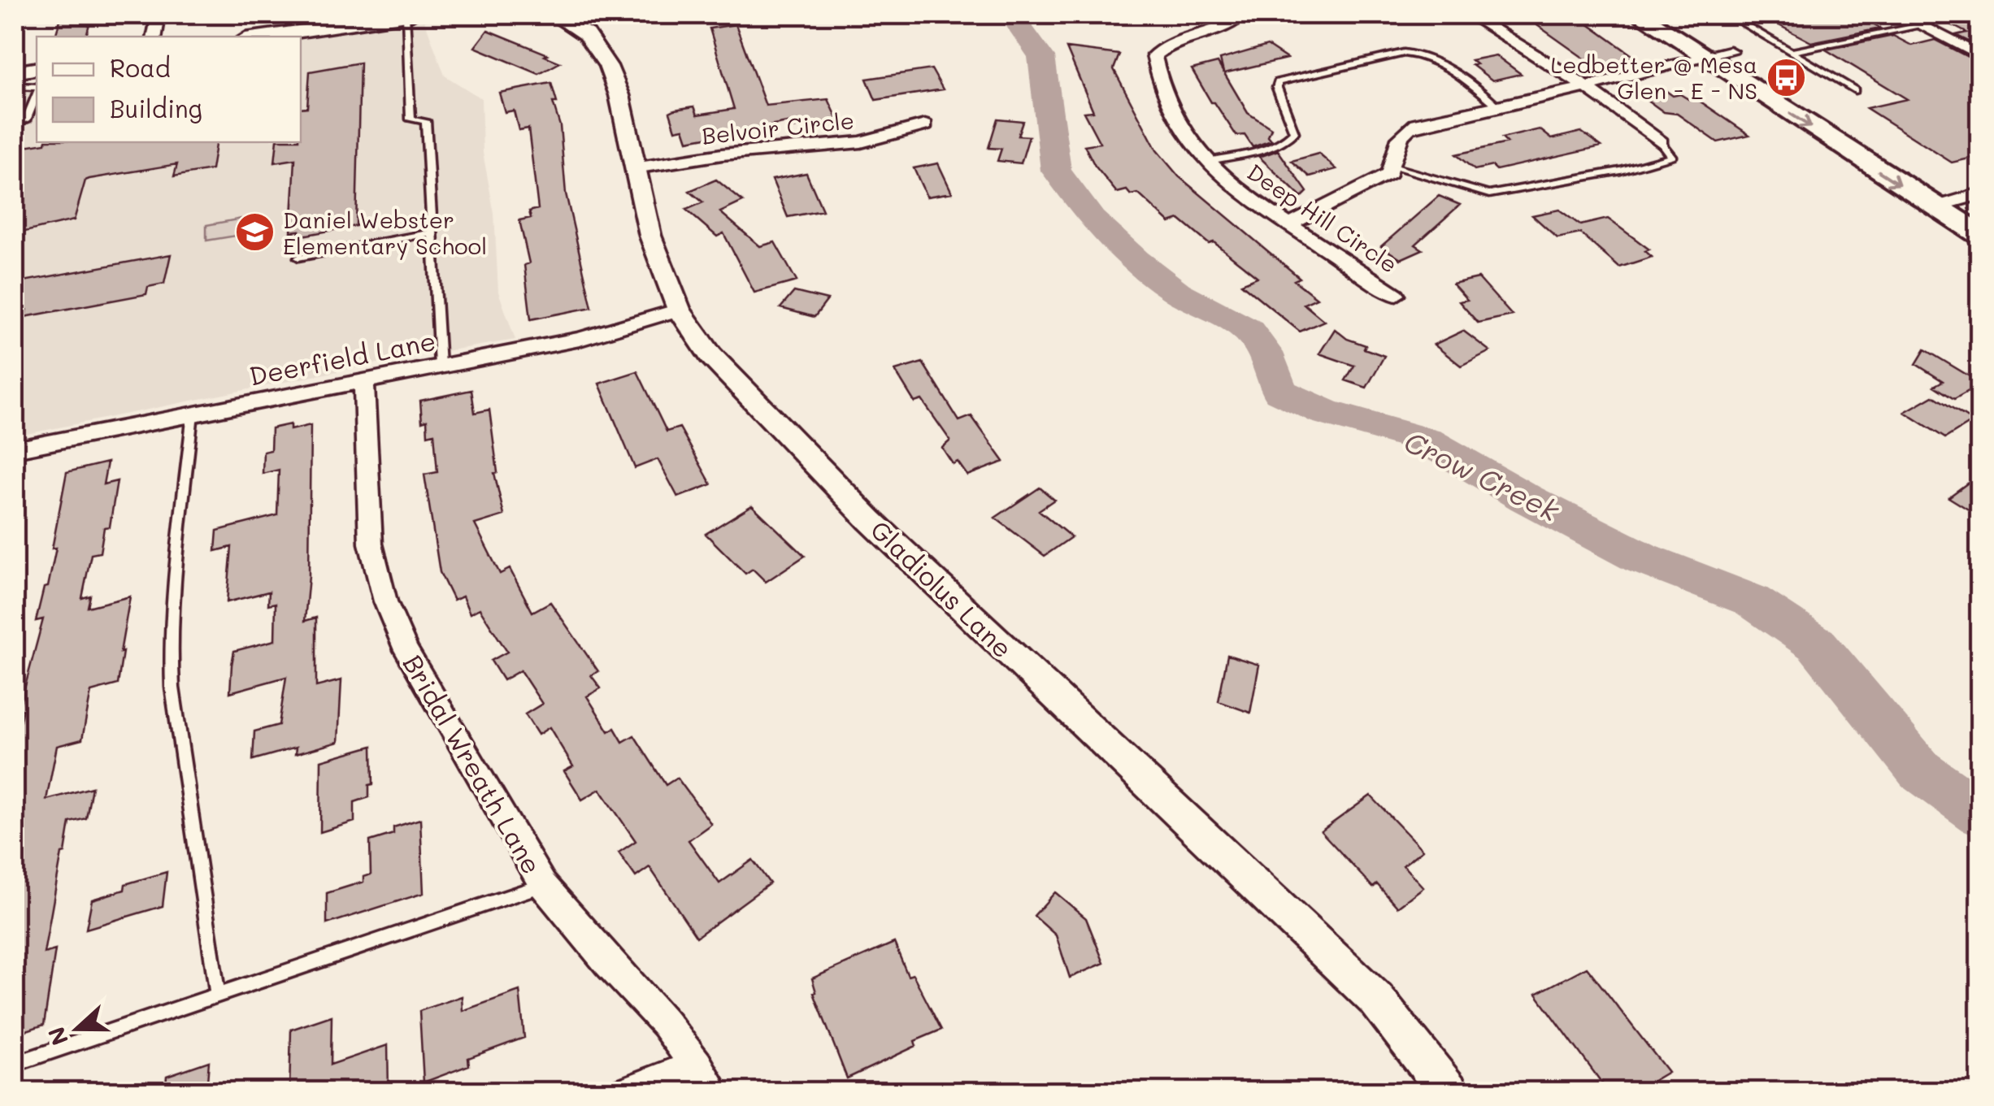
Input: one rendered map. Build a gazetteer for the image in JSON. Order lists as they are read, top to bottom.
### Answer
{
  "streets": {
    "street": [
      "Belvoir Circle",
      "Deep Hill Circle",
      "Deerfield Lane",
      "Gladiolus Lane",
      "Bridal Wreath Lane"
    ]
  },
  "crossings": [
    ["Belvoir Circle", "Gladiolus Lane"],
    ["Deerfield Lane", "Gladiolus Lane"],
    ["Deerfield Lane", "Bridal Wreath Lane"]
  ],
  "water": ["Crow Creek"],
  "places": {
    "bus stop": ["Ledbetter @ Mesa Glen - E - NS"],
    "school or university": ["Daniel Webster Elementary School"]
  },
  "legend": ["Road", "Building"],
  "north": "left"
}
